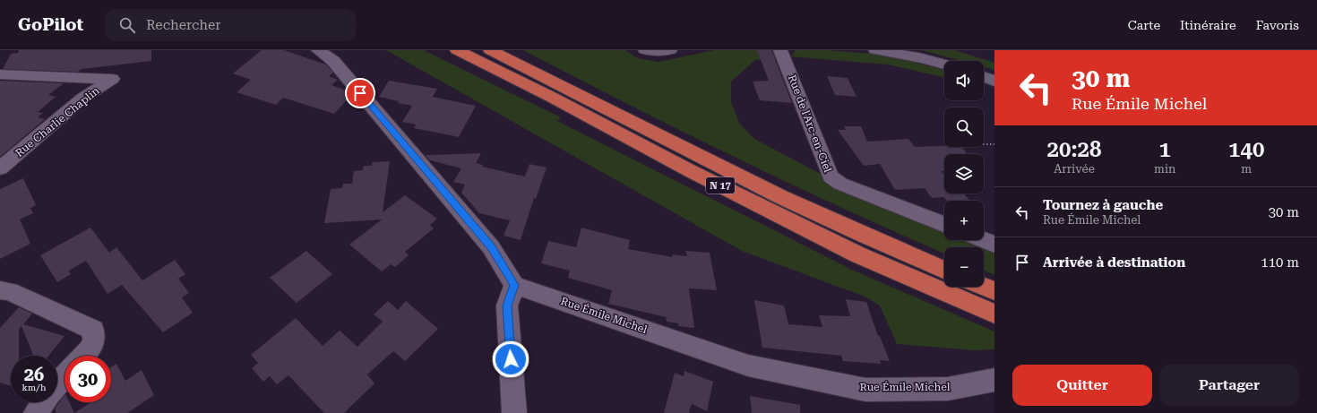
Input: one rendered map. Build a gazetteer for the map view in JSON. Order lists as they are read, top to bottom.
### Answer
{
  "streets": {
    "highway": ["N 17"],
    "street": ["Rue Charlie Chaplin", "Rue de l'Arc-en-Ciel", "Rue Émile Michel"]
  },
  "page": {
    "header": "GoPilot",
    "search": "Rechercher",
    "nav": ["Carte", "Itinéraire", "Favoris"],
    "turn": ["30 m", "Rue Émile Michel"],
    "map_buttons": ["+", "−"],
    "eta": [
      "20:28",
      "Arrivée",
      "1",
      "min",
      "140",
      "m"
    ],
    "list": [
      {
        "name": "Tournez à gauche",
        "note": "Rue Émile Michel",
        "value": "30 m"
      },
      {
        "name": "Arrivée à destination",
        "value": "110 m"
      }
    ],
    "speed": "26 km/h",
    "limit": "30",
    "buttons": ["Quitter", "Partager"]
  }
}
